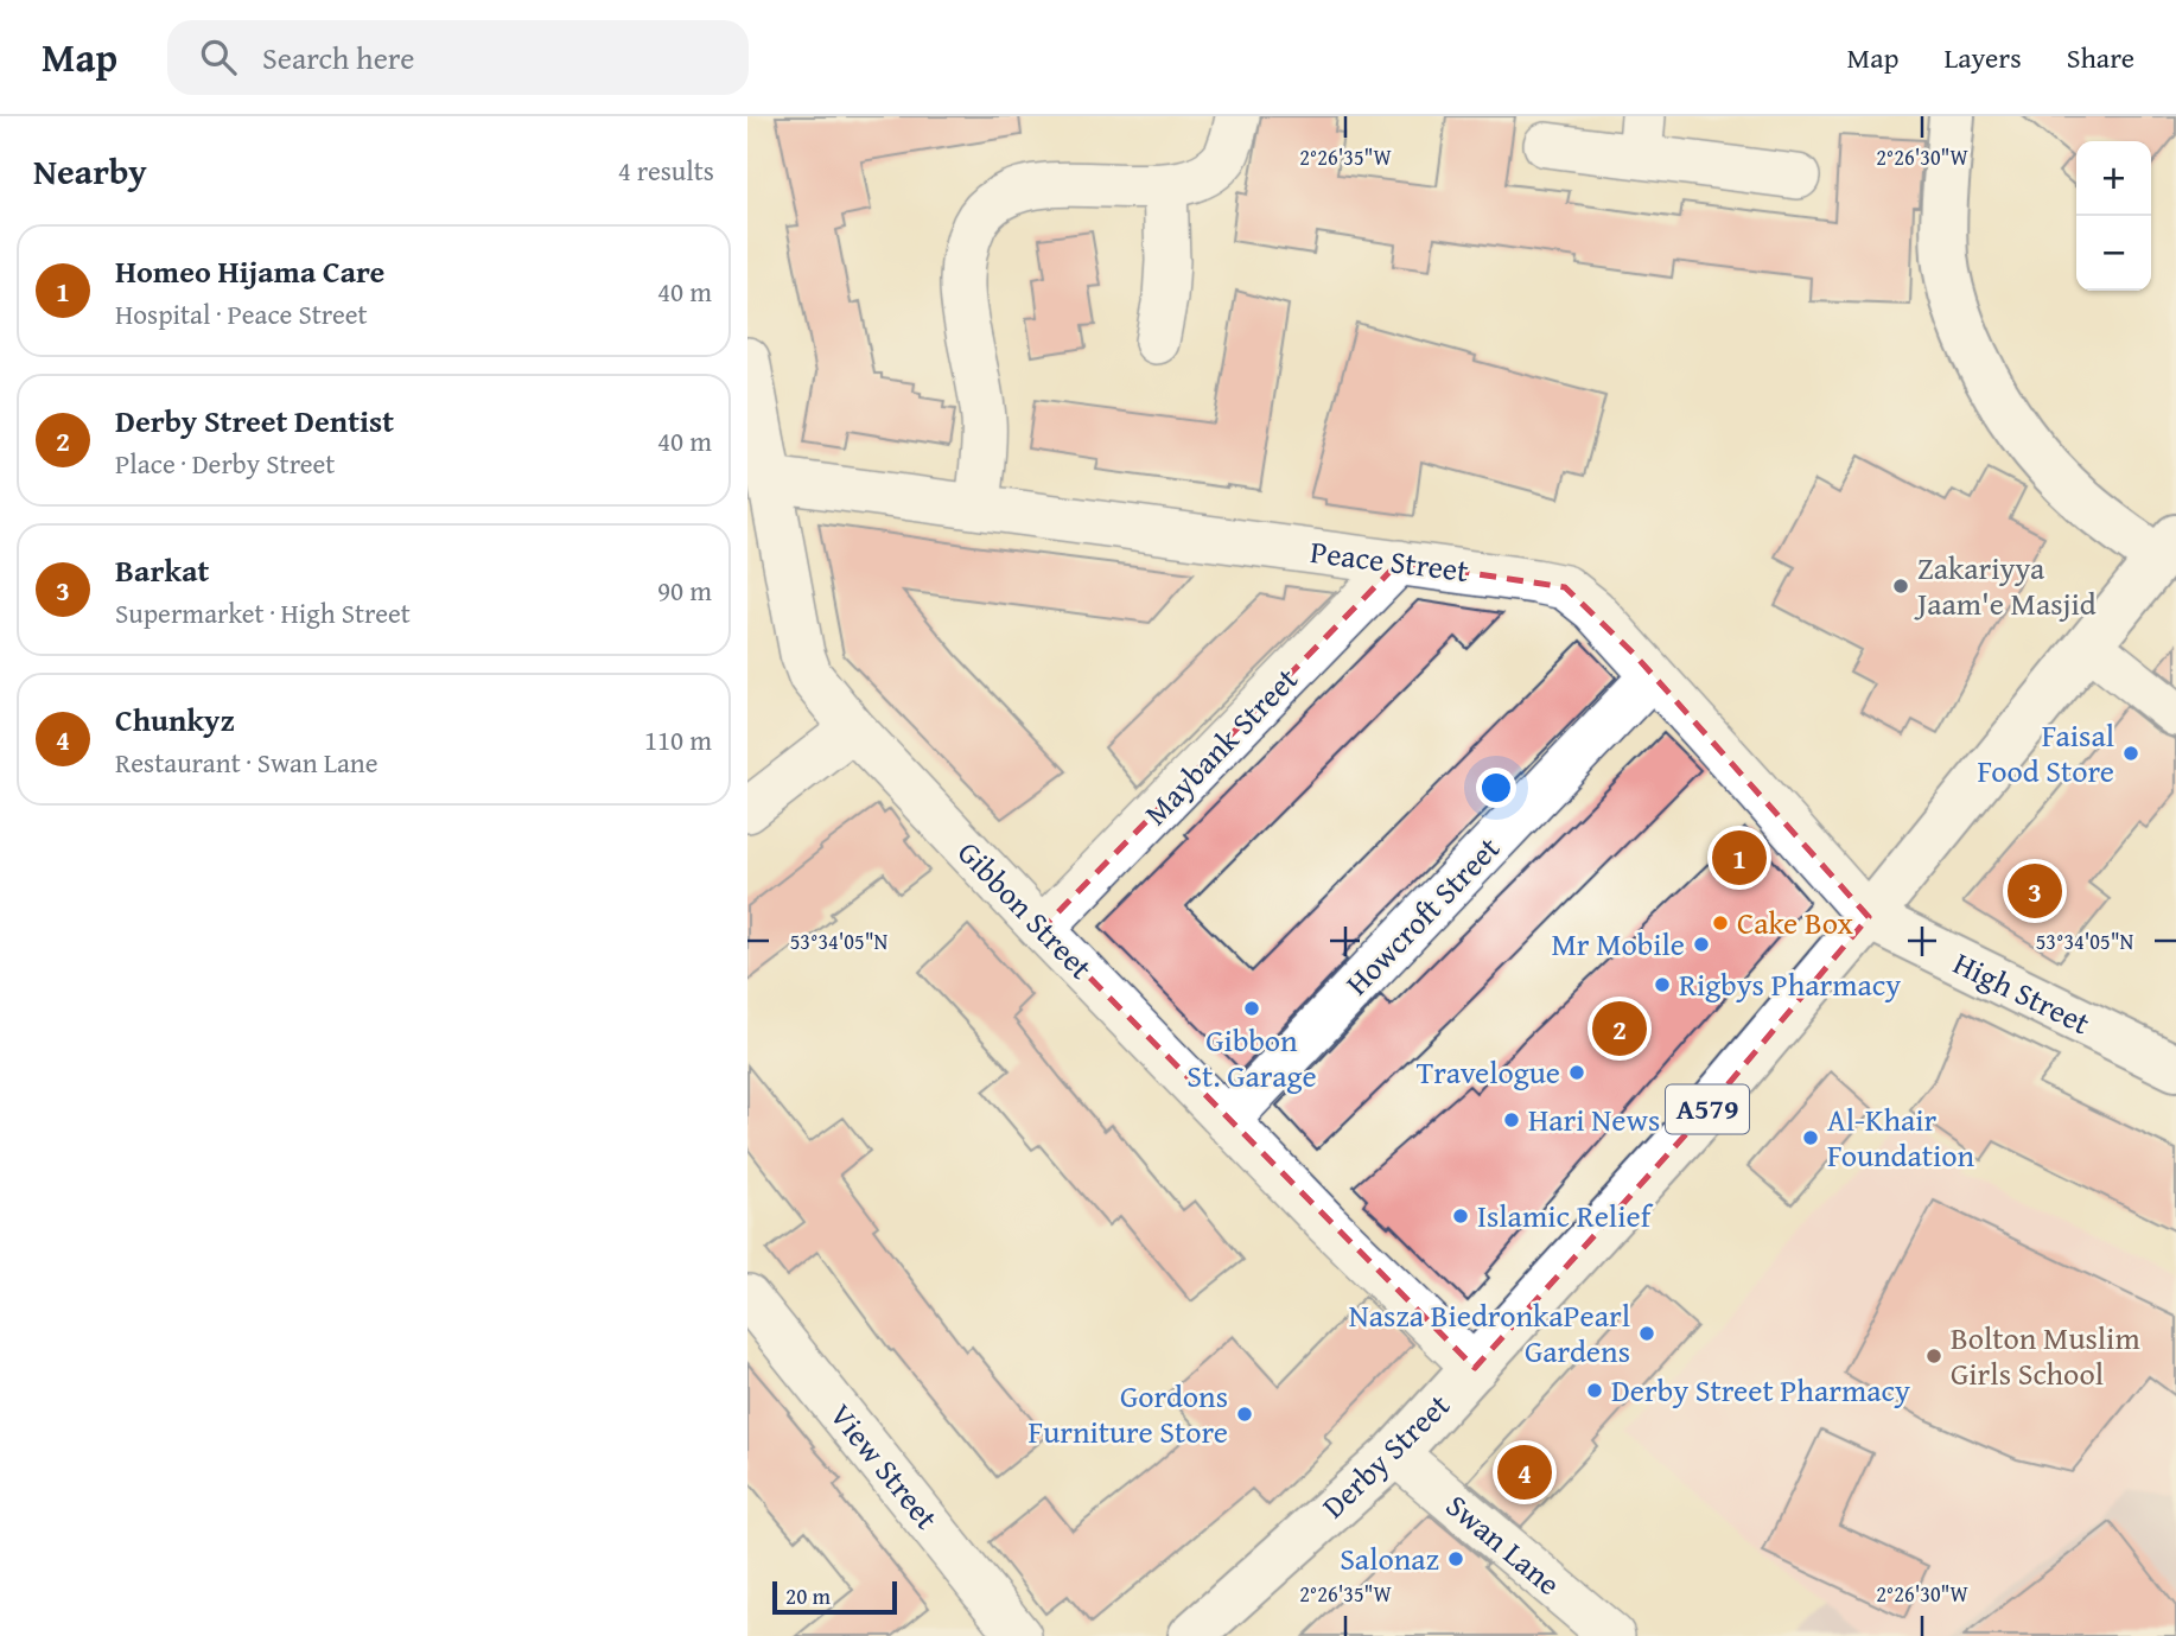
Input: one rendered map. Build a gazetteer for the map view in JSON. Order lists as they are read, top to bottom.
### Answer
{
  "streets": {
    "main road": ["High Street", "A579", "Derby Street"],
    "street": [
      "Peace Street",
      "Maybank Street",
      "Gibbon Street",
      "Howcroft Street",
      "View Street",
      "Swan Lane"
    ]
  },
  "crossings": [
    ["Peace Street", "Maybank Street"],
    ["Peace Street", "Gibbon Street"],
    ["Peace Street", "Howcroft Street"],
    ["Peace Street", "High Street"],
    ["Peace Street", "Derby Street"],
    ["Maybank Street", "Gibbon Street"],
    ["Gibbon Street", "Howcroft Street"],
    ["Gibbon Street", "Derby Street"],
    ["High Street", "Derby Street"],
    ["Derby Street", "Swan Lane"]
  ],
  "places": [
    "Zakariyya Jaam'e Masjid",
    "Faisal Food Store",
    "Cake Box",
    "Mr Mobile",
    "Rigbys Pharmacy",
    "Gibbon St. Garage",
    "Travelogue",
    "Hari News",
    "Al-Khair Foundation",
    "Islamic Relief",
    "Nasza BiedronkaPearl Gardens",
    "Bolton Muslim Girls School",
    "Derby Street Pharmacy",
    "Gordons Furniture Store",
    "Salonaz"
  ],
  "scale_bar": "20 m",
  "page": {
    "header": "Map",
    "search": "Search here",
    "nav": ["Map", "Layers", "Share"],
    "heading": ["Nearby", "4 results"],
    "map_buttons": ["+", "−"],
    "list": [
      {
        "mark": "1",
        "name": "Homeo Hijama Care",
        "note": "Hospital · Peace Street",
        "value": "40 m"
      },
      {
        "mark": "2",
        "name": "Derby Street Dentist",
        "note": "Place · Derby Street",
        "value": "40 m"
      },
      {
        "mark": "3",
        "name": "Barkat",
        "note": "Supermarket · High Street",
        "value": "90 m"
      },
      {
        "mark": "4",
        "name": "Chunkyz",
        "note": "Restaurant · Swan Lane",
        "value": "110 m"
      }
    ],
    "pins": [
      "1",
      "3",
      "2",
      "4"
    ],
    "scale": "20 m"
  },
  "coordinates": ["2°26'35\"W", "2°26'30\"W", "53°34'05\"N"]
}
